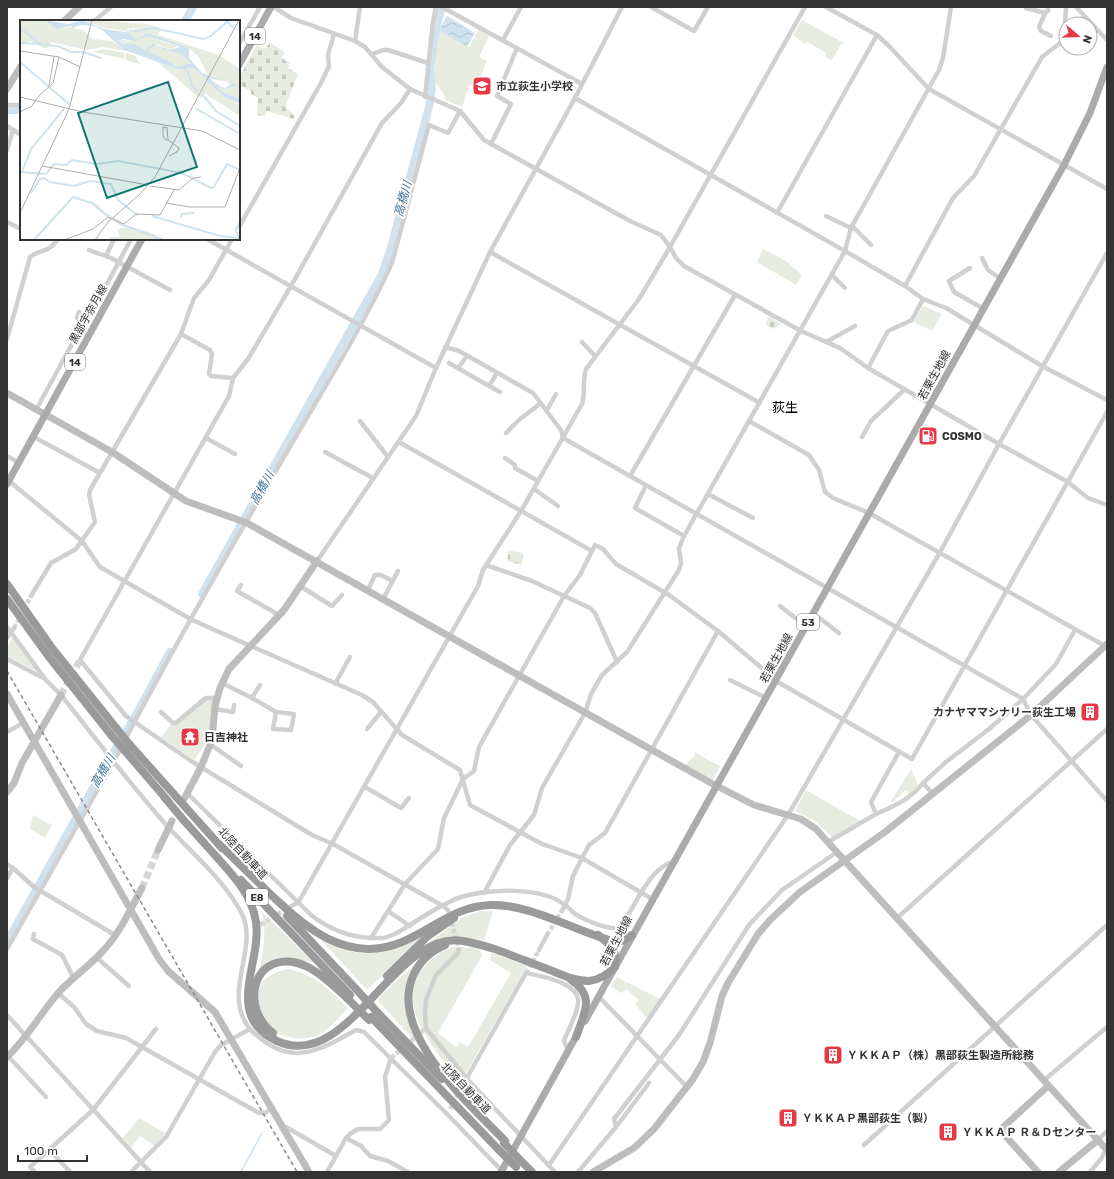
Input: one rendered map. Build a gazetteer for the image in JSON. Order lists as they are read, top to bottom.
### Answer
{
  "streets": {
    "highway": ["北陸自動車道", "E8"],
    "main road": [
      "14",
      "黒部宇奈月線",
      "若栗生地線",
      "53"
    ]
  },
  "districts": ["荻生"],
  "water": ["高橋川"],
  "places": {
    "school or university": ["市立荻生小学校"],
    "fuel station": ["COSMO"],
    "building": [
      "カナヤママシナリー荻生工場",
      "ＹＫＫＡＰ（株）黒部荻生製造所総務",
      "ＹＫＫＡＰ黒部荻生（製）",
      "ＹＫＫＡＰ Ｒ＆Ｄセンター"
    ],
    "temple": ["日吉神社"]
  },
  "scale_bar": "100 m",
  "north": "right"
}
